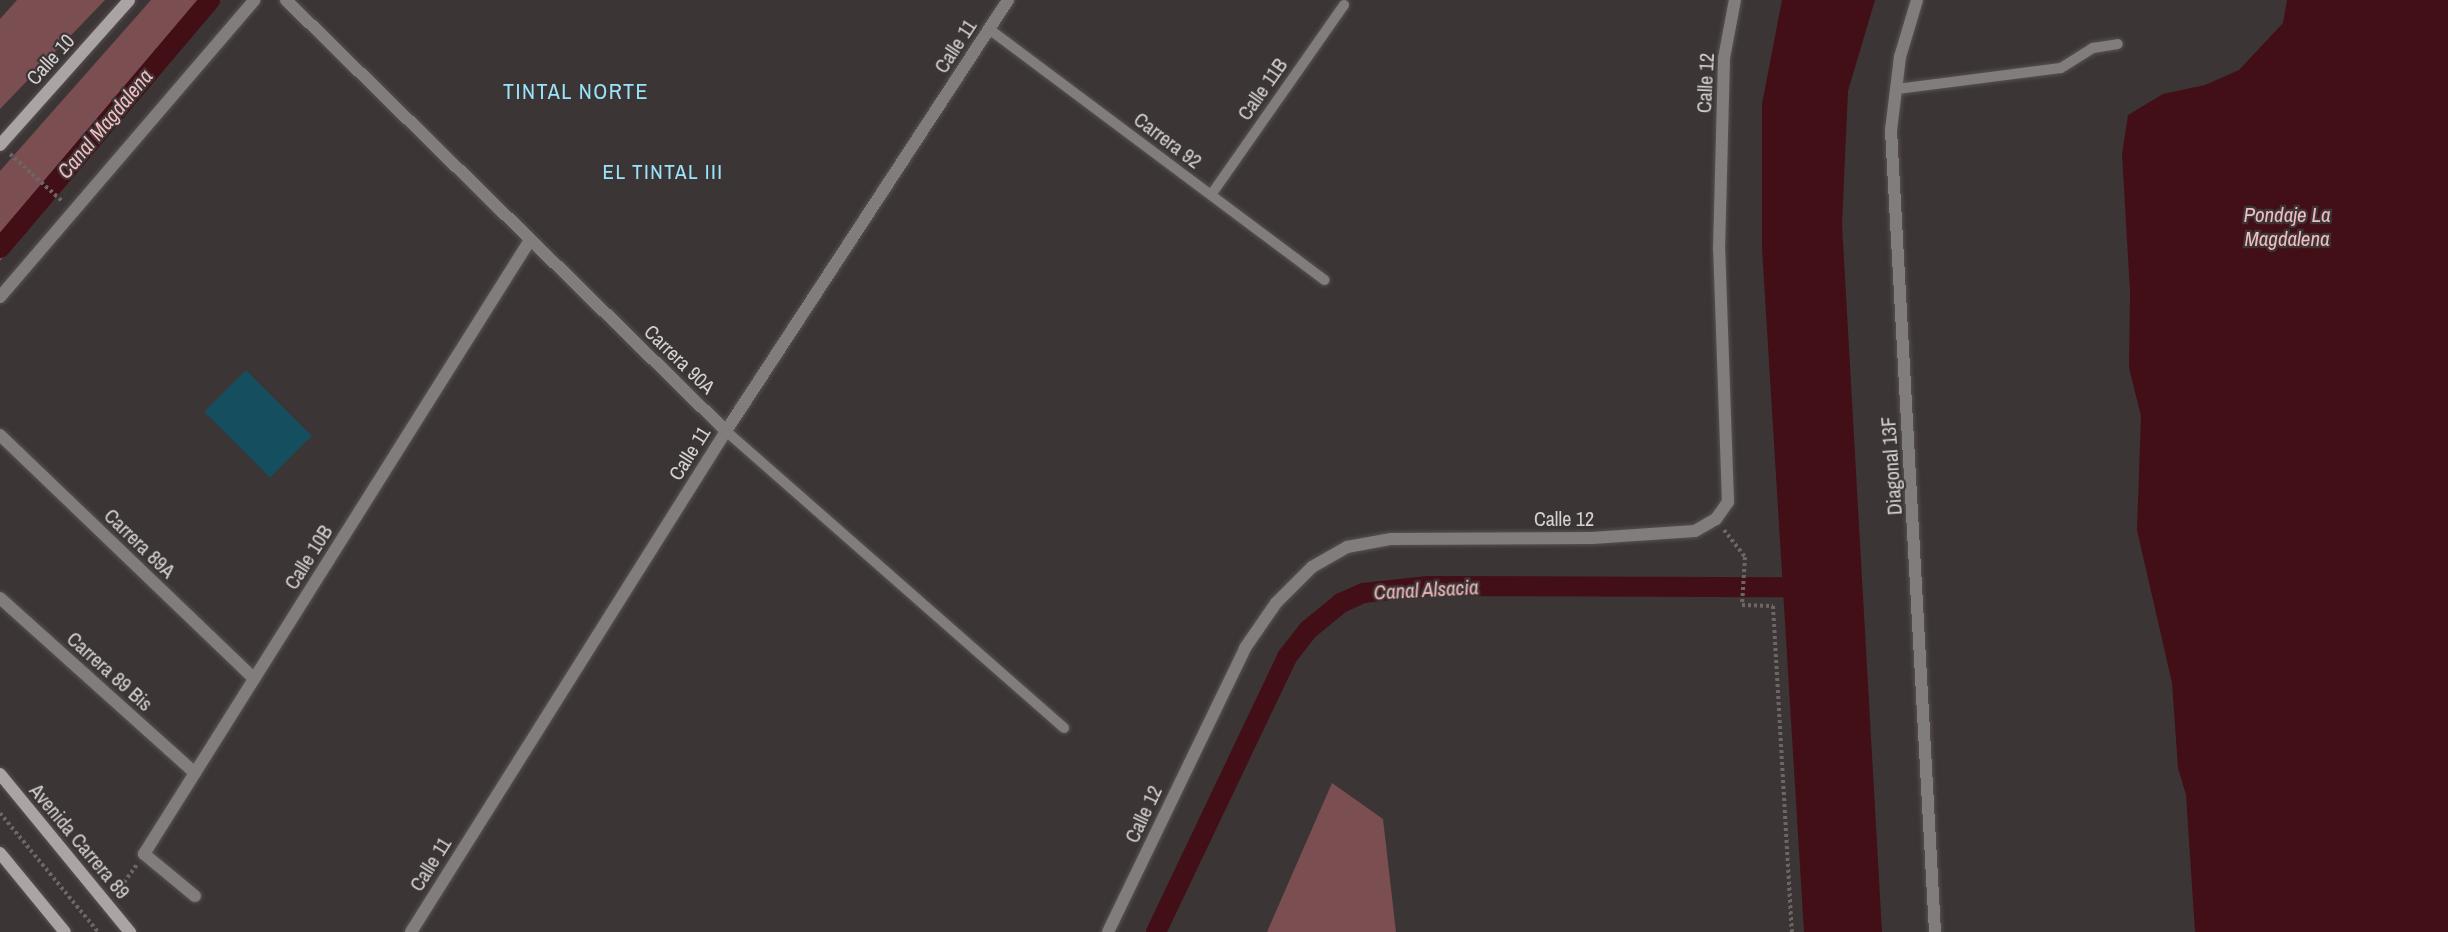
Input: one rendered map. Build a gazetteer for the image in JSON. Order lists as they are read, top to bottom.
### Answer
{
  "streets": {
    "main road": ["Calle 10", "Avenida Carrera 89"],
    "street": [
      "Calle 11",
      "Calle 12",
      "Carrera 90A",
      "Diagonal 13F",
      "Carrera 89A",
      "Calle 10B",
      "Carrera 89 Bis"
    ],
    "lane": ["Calle 11B", "Carrera 92"]
  },
  "crossings": [
    ["Calle 11", "Carrera 92"],
    ["Calle 11", "Carrera 90A"],
    ["Calle 11B", "Carrera 92"],
    ["Carrera 90A", "Calle 10B"],
    ["Carrera 89A", "Calle 10B"],
    ["Calle 10B", "Carrera 89 Bis"]
  ],
  "districts": ["TINTAL NORTE", "EL TINTAL III"],
  "water": ["Canal Magdalena", "Pondaje La Magdalena", "Canal Alsacia"]
}
